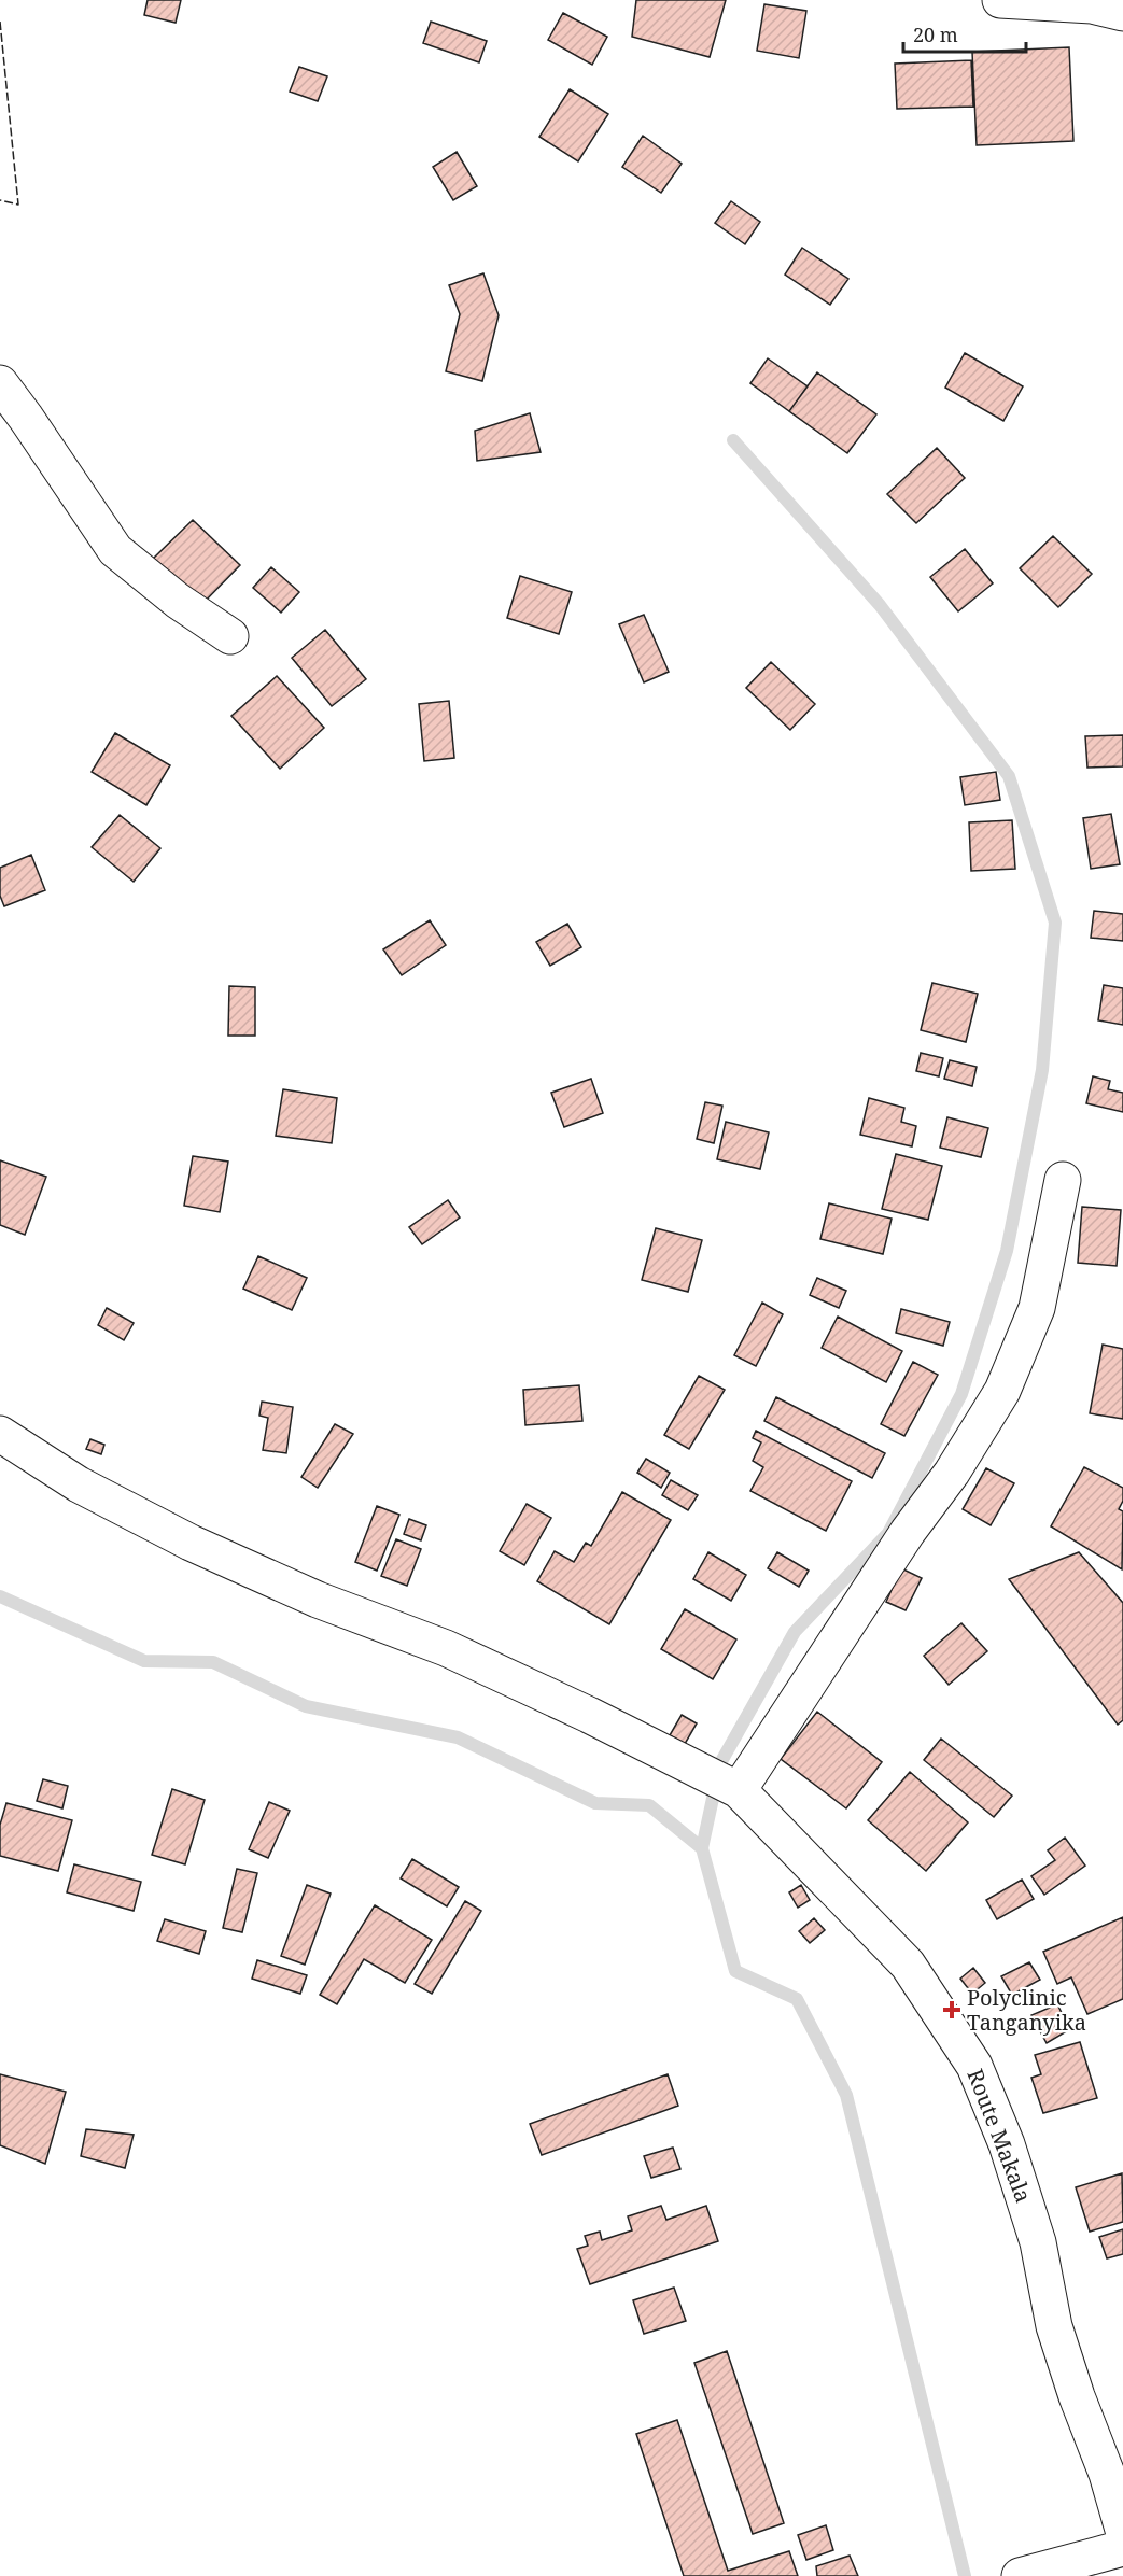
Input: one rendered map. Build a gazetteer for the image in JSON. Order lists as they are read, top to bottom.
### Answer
{
  "streets": {
    "street": ["Route Makala"]
  },
  "places": {
    "health": ["Polyclinic Tanganyika"]
  },
  "scale_bar": "20 m"
}
